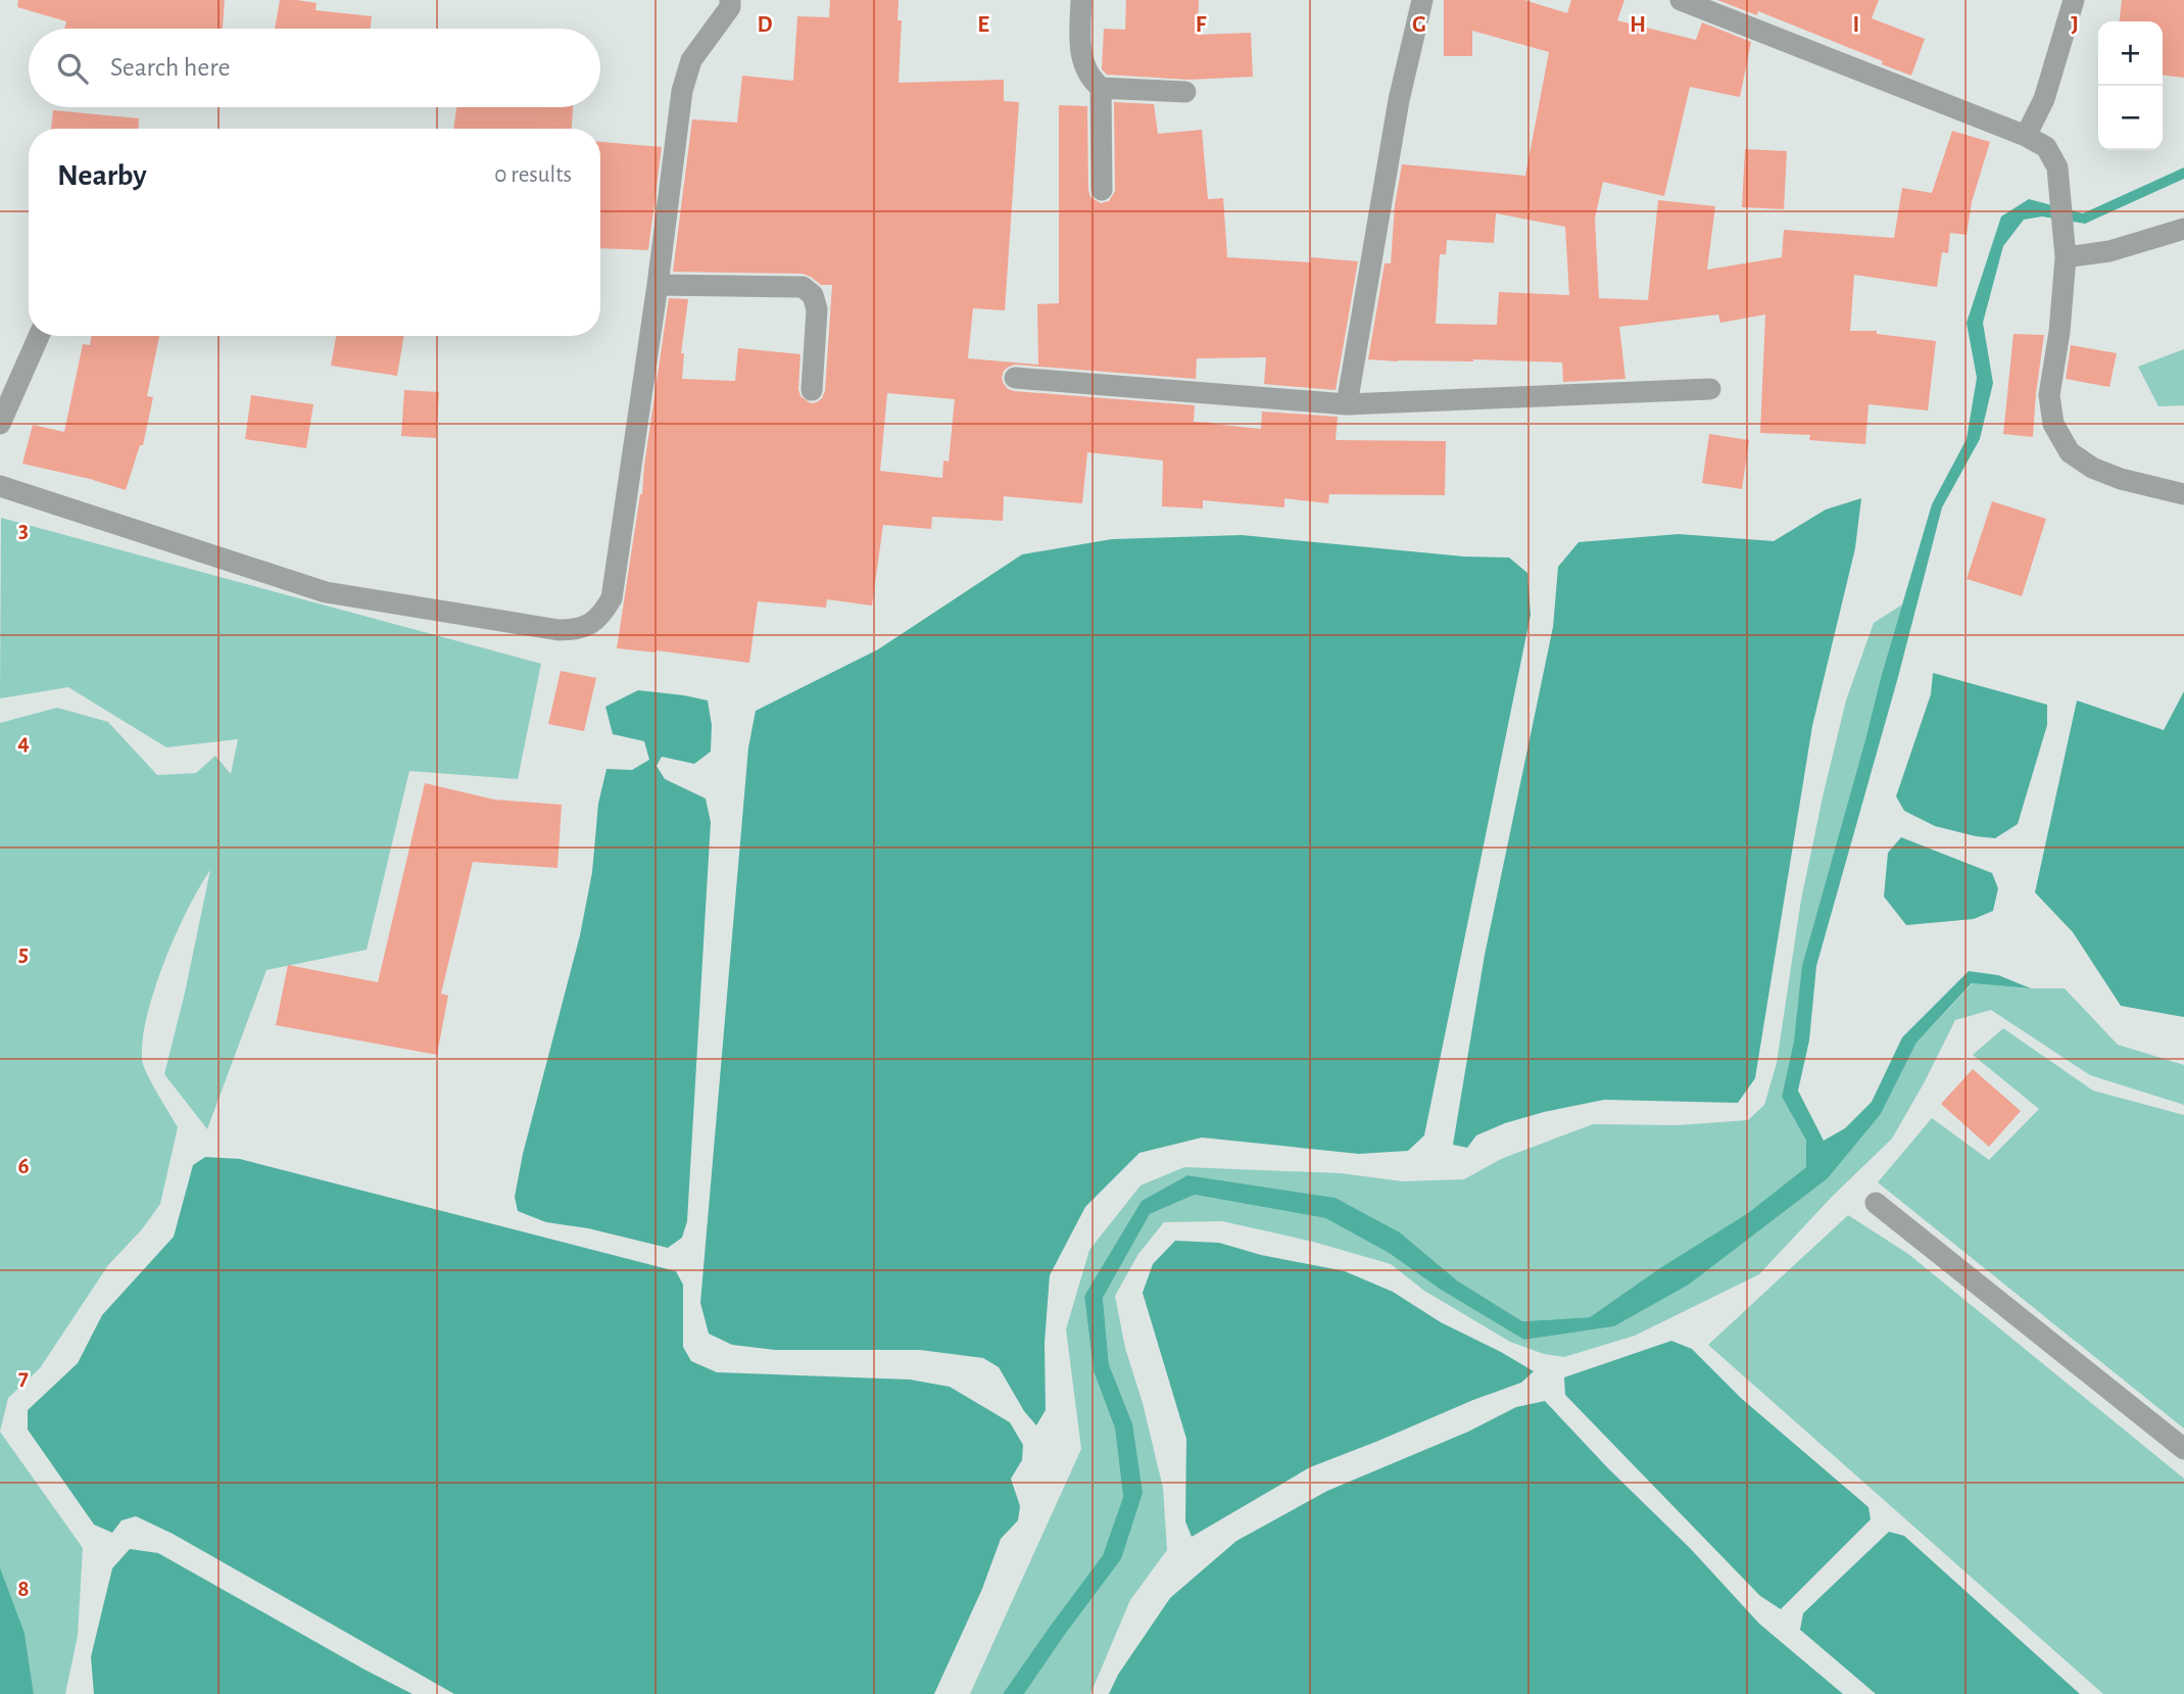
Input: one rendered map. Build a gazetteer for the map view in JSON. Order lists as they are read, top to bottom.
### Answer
{
  "page": {
    "map_buttons": ["+", "−"],
    "search": "Search here",
    "heading": ["Nearby", "0 results"]
  },
  "grid": {
    "columns": [
      "D",
      "E",
      "F",
      "G",
      "H",
      "I",
      "J"
    ],
    "rows": [
      "3",
      "4",
      "5",
      "6",
      "7",
      "8"
    ]
  }
}
